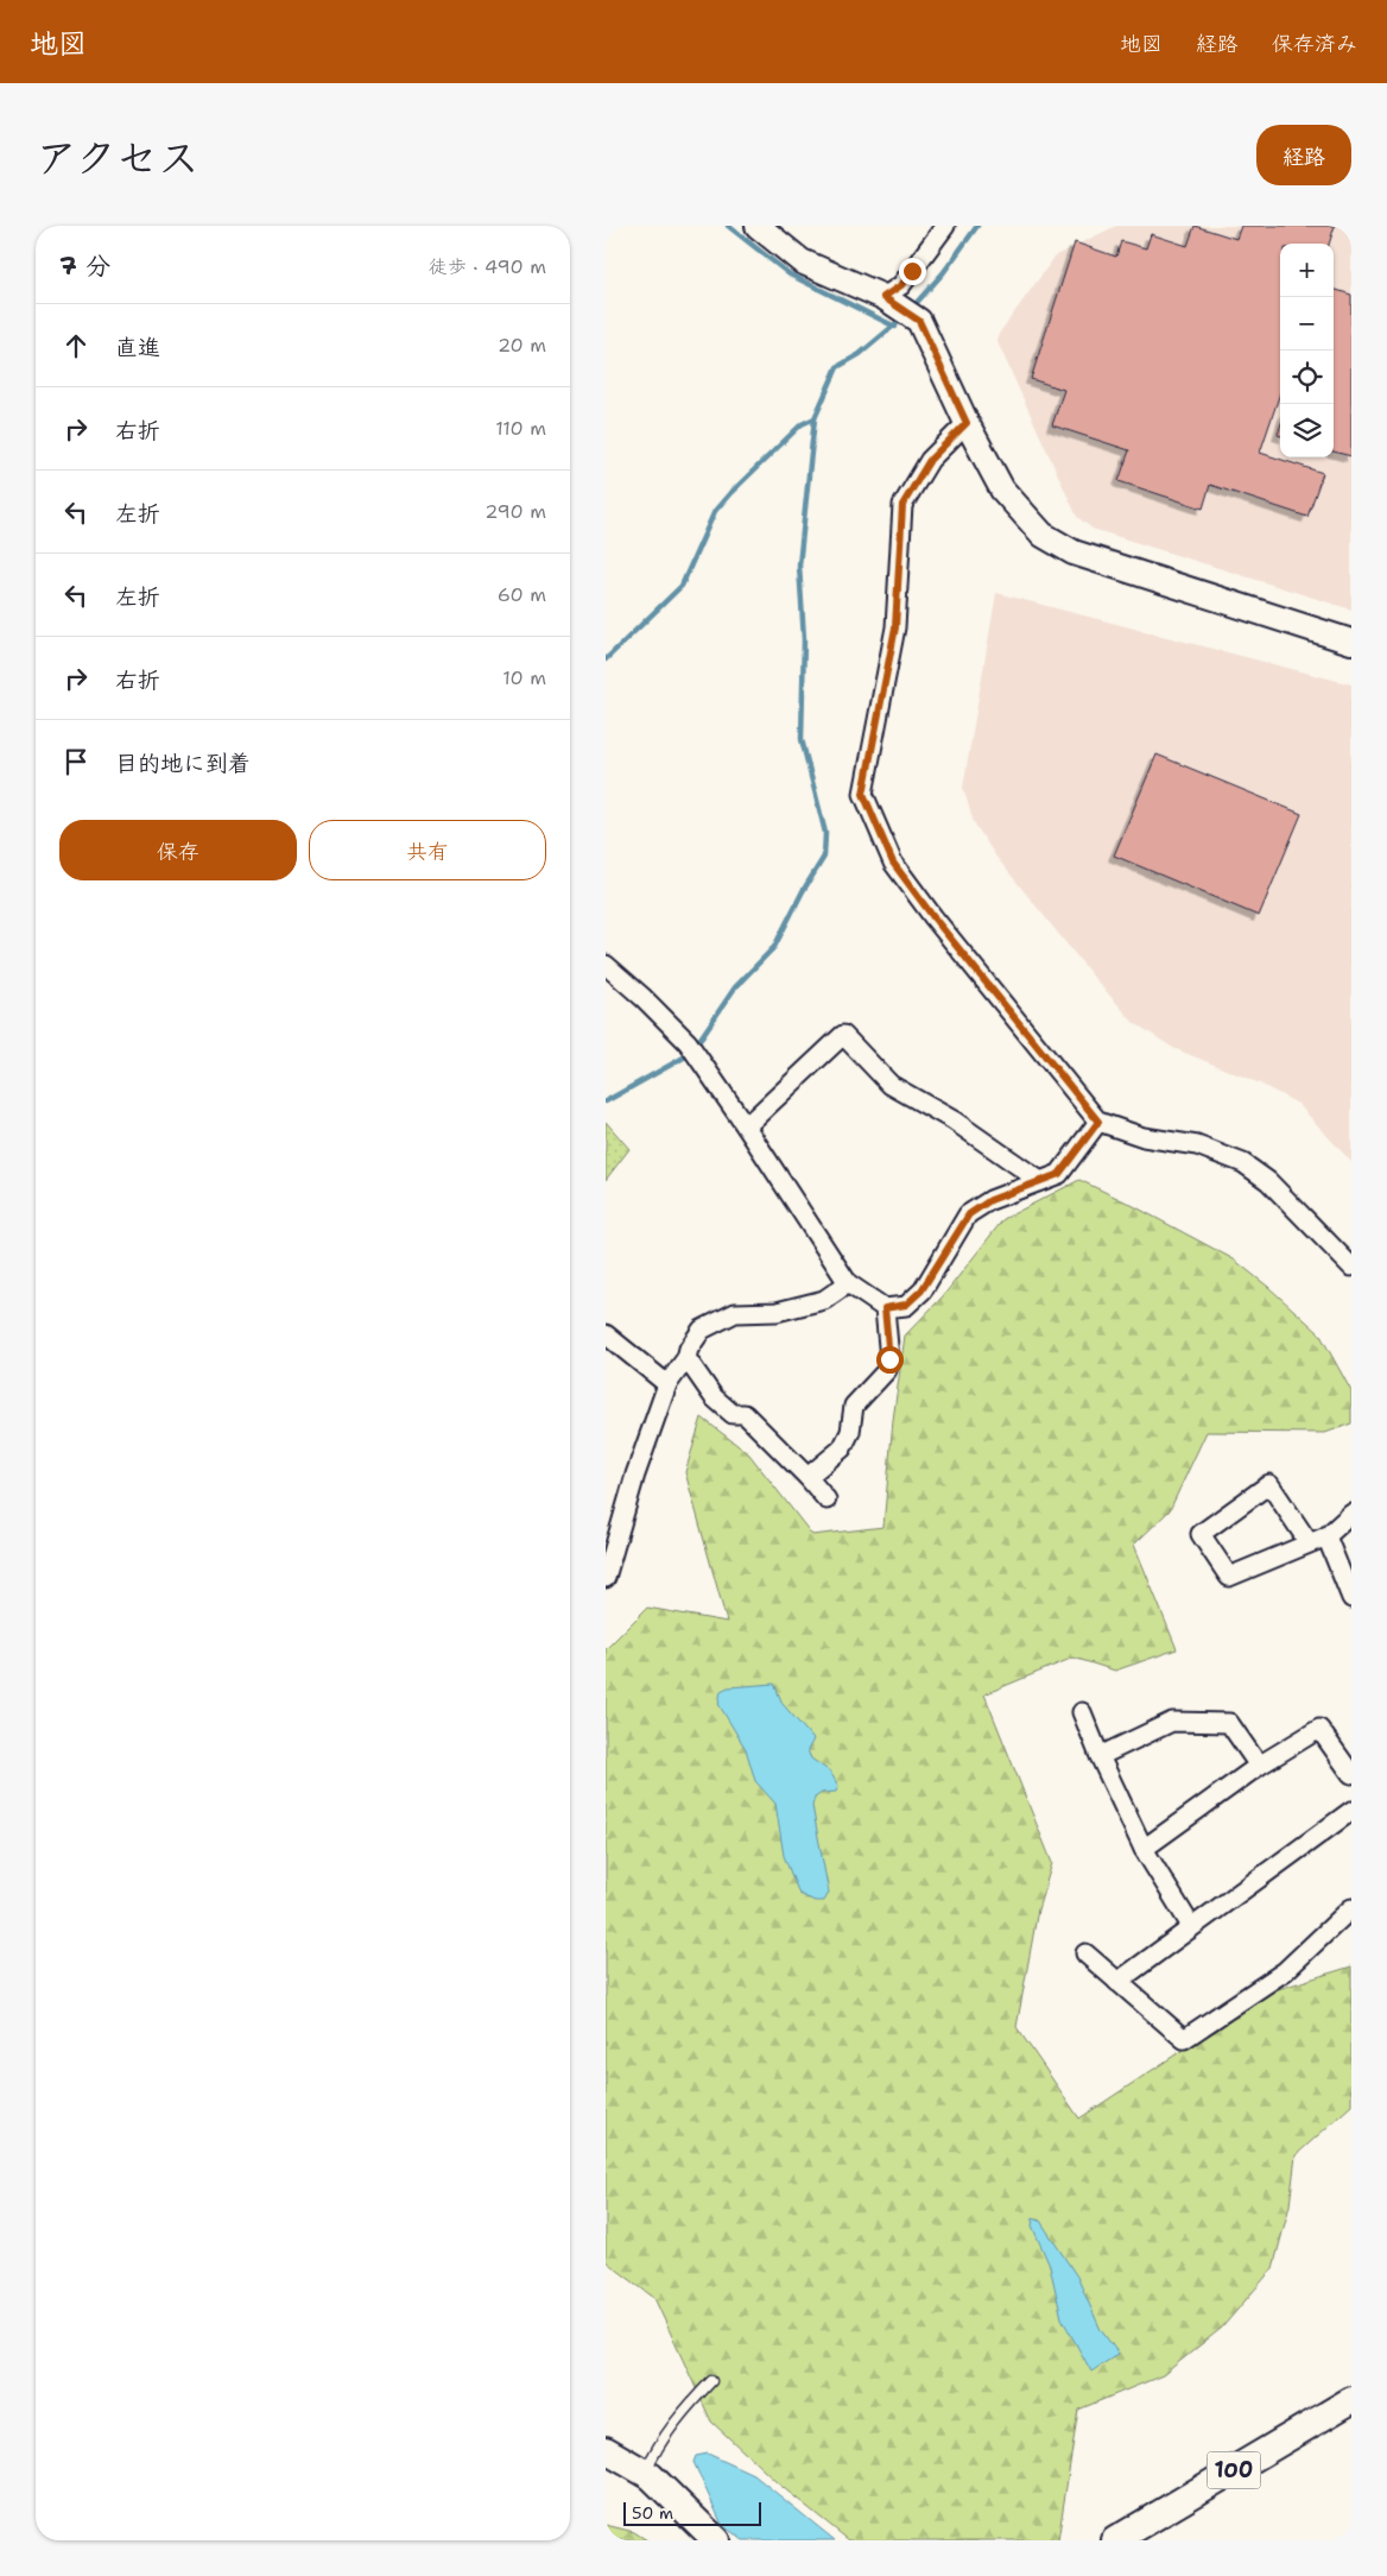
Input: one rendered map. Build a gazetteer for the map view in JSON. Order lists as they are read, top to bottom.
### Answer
{
  "streets": {
    "main road": ["100"]
  },
  "scale_bar": "50 m",
  "page": {
    "header": "地図",
    "nav": ["地図", "経路", "保存済み"],
    "title": "アクセス",
    "buttons": [
      "経路",
      ["保存", "共有"]
    ],
    "heading": ["7 分", "徒歩 · 490 m"],
    "map_buttons": ["+", "−"],
    "list": [
      ["直進", "20 m"],
      ["右折", "110 m"],
      ["左折", "290 m"],
      ["左折", "60 m"],
      ["右折", "10 m"],
      "目的地に到着"
    ],
    "scale": "50 m"
  }
}
